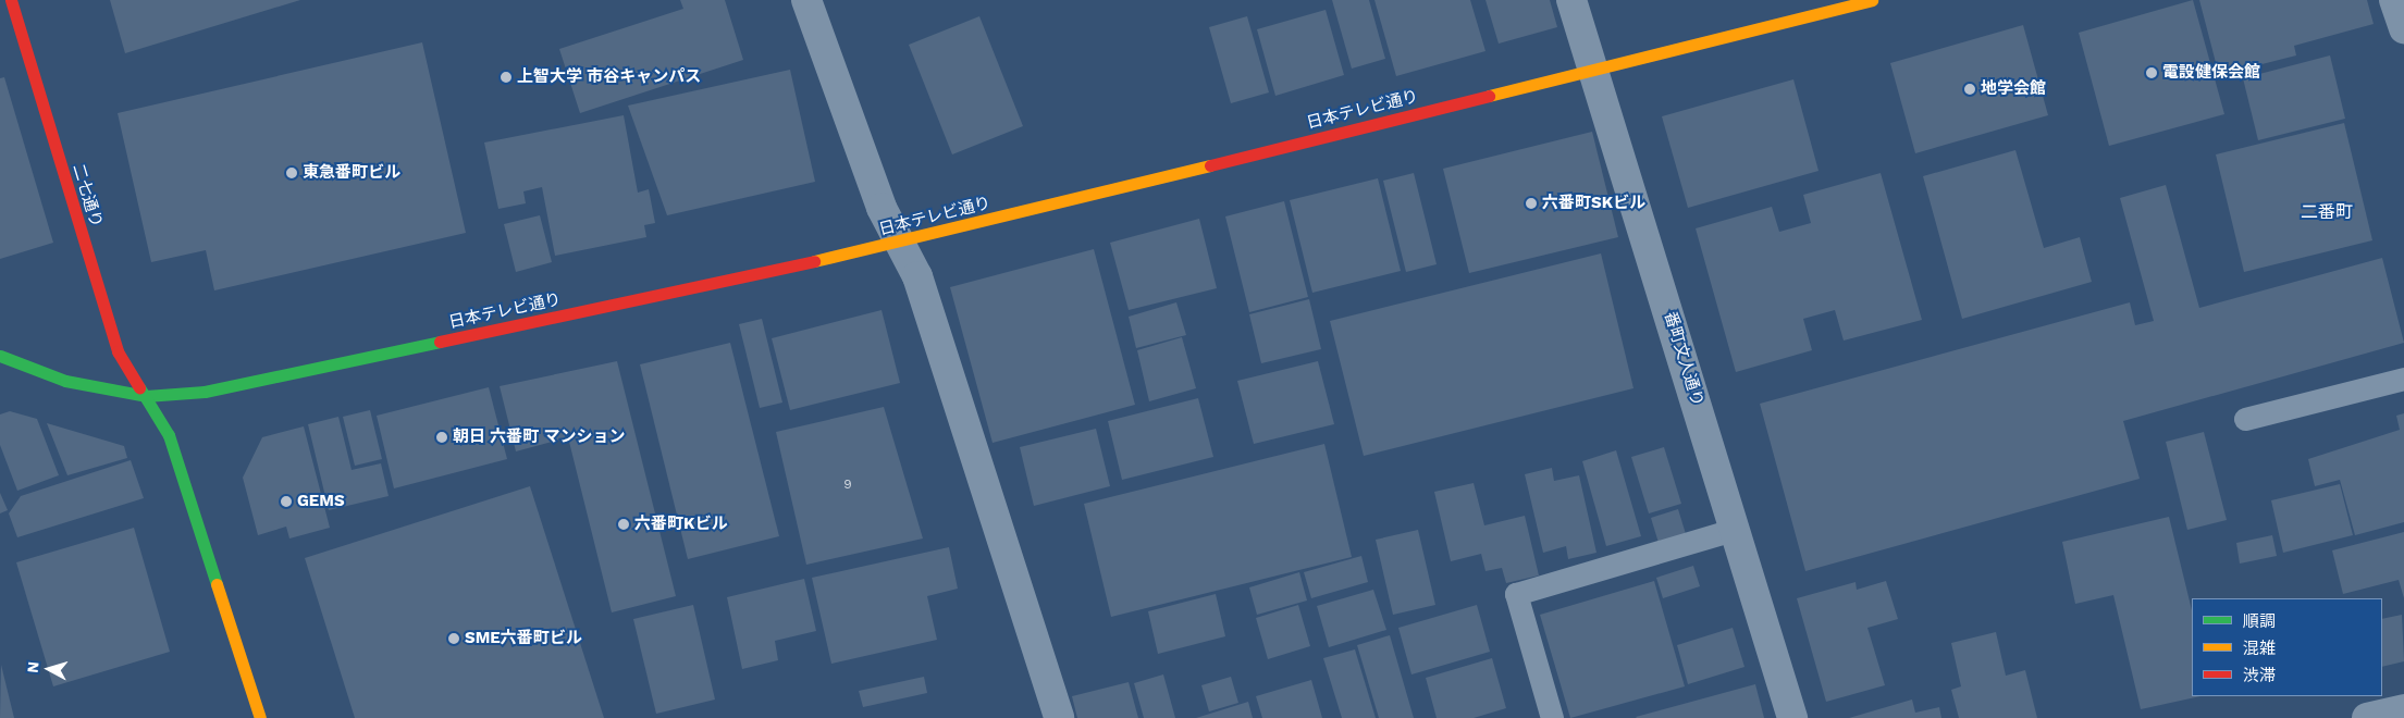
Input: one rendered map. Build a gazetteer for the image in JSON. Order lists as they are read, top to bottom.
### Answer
{
  "streets": {
    "street": ["日本テレビ通り", "二七通り", "番町文人通り"]
  },
  "crossings": [
    ["日本テレビ通り", "二七通り"],
    ["日本テレビ通り", "番町文人通り"]
  ],
  "districts": ["二番町"],
  "places": [
    "電設健保会館",
    "上智大学 市谷キャンパス",
    "地学会館",
    "東急番町ビル",
    "六番町SKビル",
    "朝日 六番町 マンション",
    "GEMS",
    "六番町Kビル",
    "SME六番町ビル"
  ],
  "house_numbers": ["9"],
  "legend": ["順調", "混雑", "渋滞"],
  "north": "left"
}
